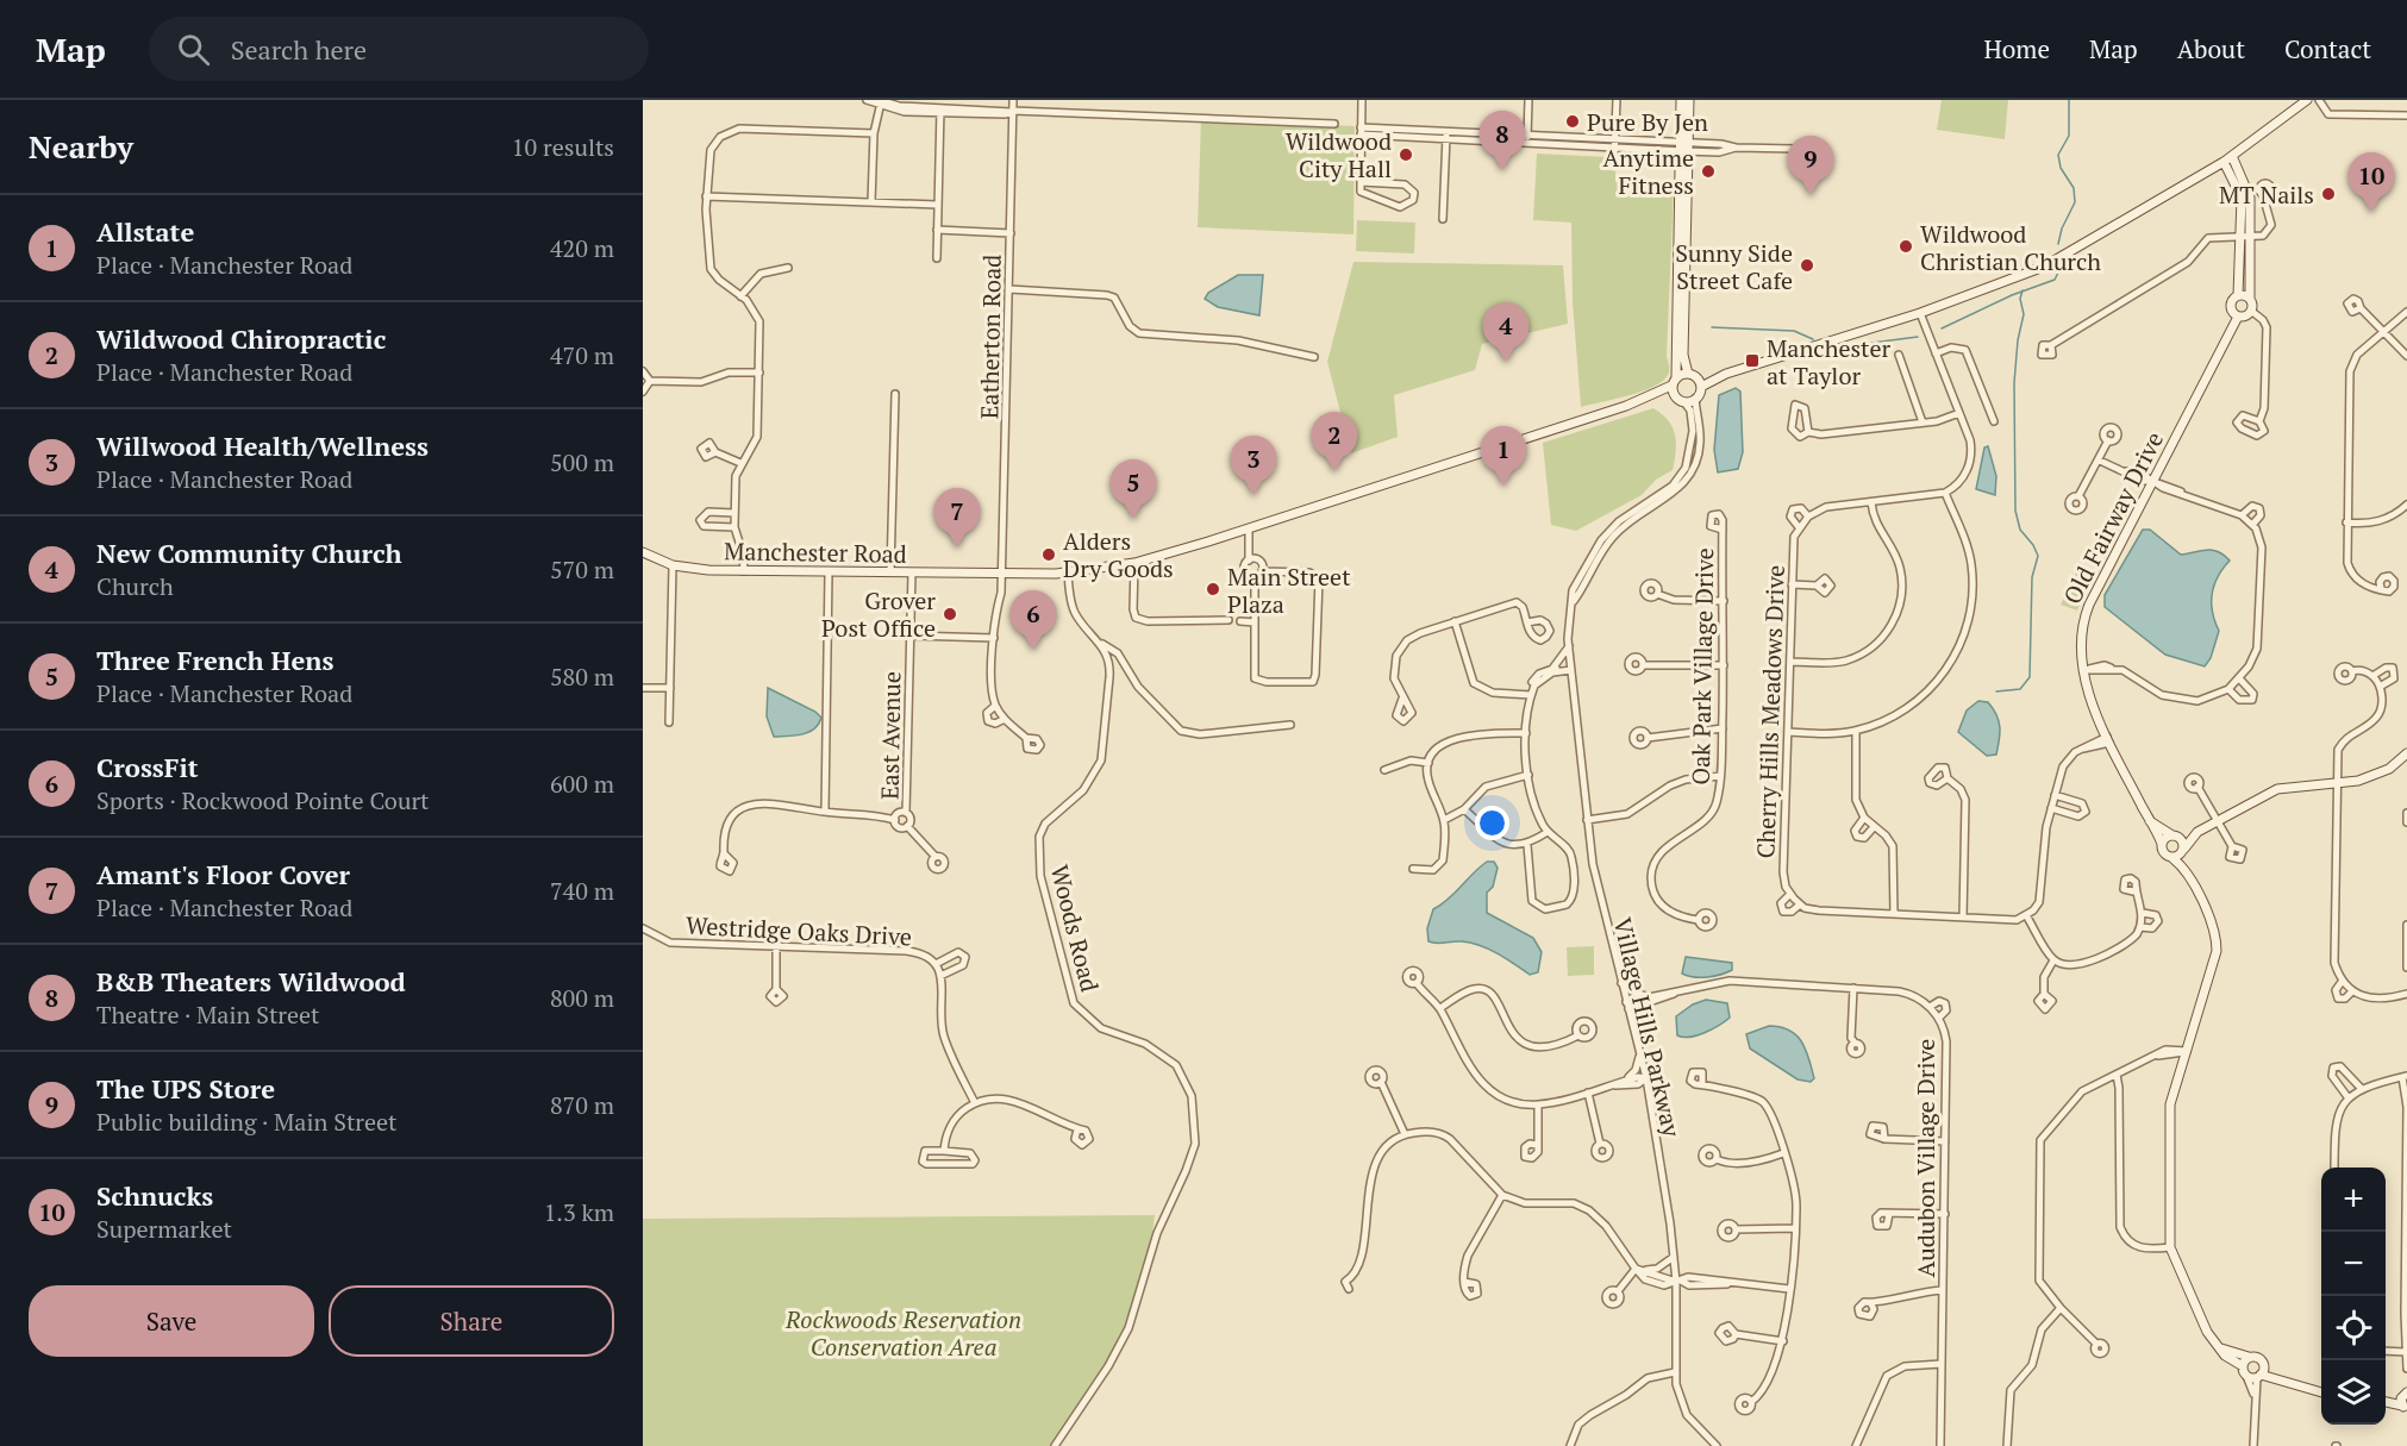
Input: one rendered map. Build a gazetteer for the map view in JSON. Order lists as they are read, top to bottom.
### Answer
{
  "streets": {
    "street": [
      "Eatherton Road",
      "Old Fairway Drive",
      "Manchester Road",
      "Oak Park Village Drive",
      "Cherry Hills Meadows Drive",
      "East Avenue",
      "Woods Road",
      "Westridge Oaks Drive",
      "Village Hills Parkway",
      "Audubon Village Drive"
    ]
  },
  "crossings": [
    ["Eatherton Road", "Manchester Road"],
    ["Manchester Road", "East Avenue"],
    ["Manchester Road", "Woods Road"],
    ["Manchester Road", "Village Hills Parkway"],
    ["Village Hills Parkway", "Audubon Village Drive"]
  ],
  "parks": ["Rockwoods Reservation Conservation Area"],
  "places": {
    "other": [
      "Pure By Jen",
      "Wildwood City Hall",
      "Anytime Fitness",
      "MT Nails",
      "Wildwood Christian Church",
      "Sunny Side Street Cafe",
      "Alders Dry Goods",
      "Main Street Plaza",
      "Grover Post Office"
    ],
    "transit": ["Manchester at Taylor"]
  },
  "page": {
    "header": "Map",
    "search": "Search here",
    "nav": [
      "Home",
      "Map",
      "About",
      "Contact"
    ],
    "heading": ["Nearby", "10 results"],
    "pins": [
      "8",
      "9",
      "10",
      "4",
      "2",
      "1",
      "3",
      "5",
      "7",
      "6"
    ],
    "list": [
      {
        "mark": "1",
        "name": "Allstate",
        "note": "Place · Manchester Road",
        "value": "420 m"
      },
      {
        "mark": "2",
        "name": "Wildwood Chiropractic",
        "note": "Place · Manchester Road",
        "value": "470 m"
      },
      {
        "mark": "3",
        "name": "Willwood Health/Wellness",
        "note": "Place · Manchester Road",
        "value": "500 m"
      },
      {
        "mark": "4",
        "name": "New Community Church",
        "note": "Church",
        "value": "570 m"
      },
      {
        "mark": "5",
        "name": "Three French Hens",
        "note": "Place · Manchester Road",
        "value": "580 m"
      },
      {
        "mark": "6",
        "name": "CrossFit",
        "note": "Sports · Rockwood Pointe Court",
        "value": "600 m"
      },
      {
        "mark": "7",
        "name": "Amant's Floor Cover",
        "note": "Place · Manchester Road",
        "value": "740 m"
      },
      {
        "mark": "8",
        "name": "B&B Theaters Wildwood",
        "note": "Theatre · Main Street",
        "value": "800 m"
      },
      {
        "mark": "9",
        "name": "The UPS Store",
        "note": "Public building · Main Street",
        "value": "870 m"
      },
      {
        "mark": "10",
        "name": "Schnucks",
        "note": "Supermarket",
        "value": "1.3 km"
      }
    ],
    "map_buttons": ["+", "−"],
    "buttons": ["Save", "Share"]
  }
}
